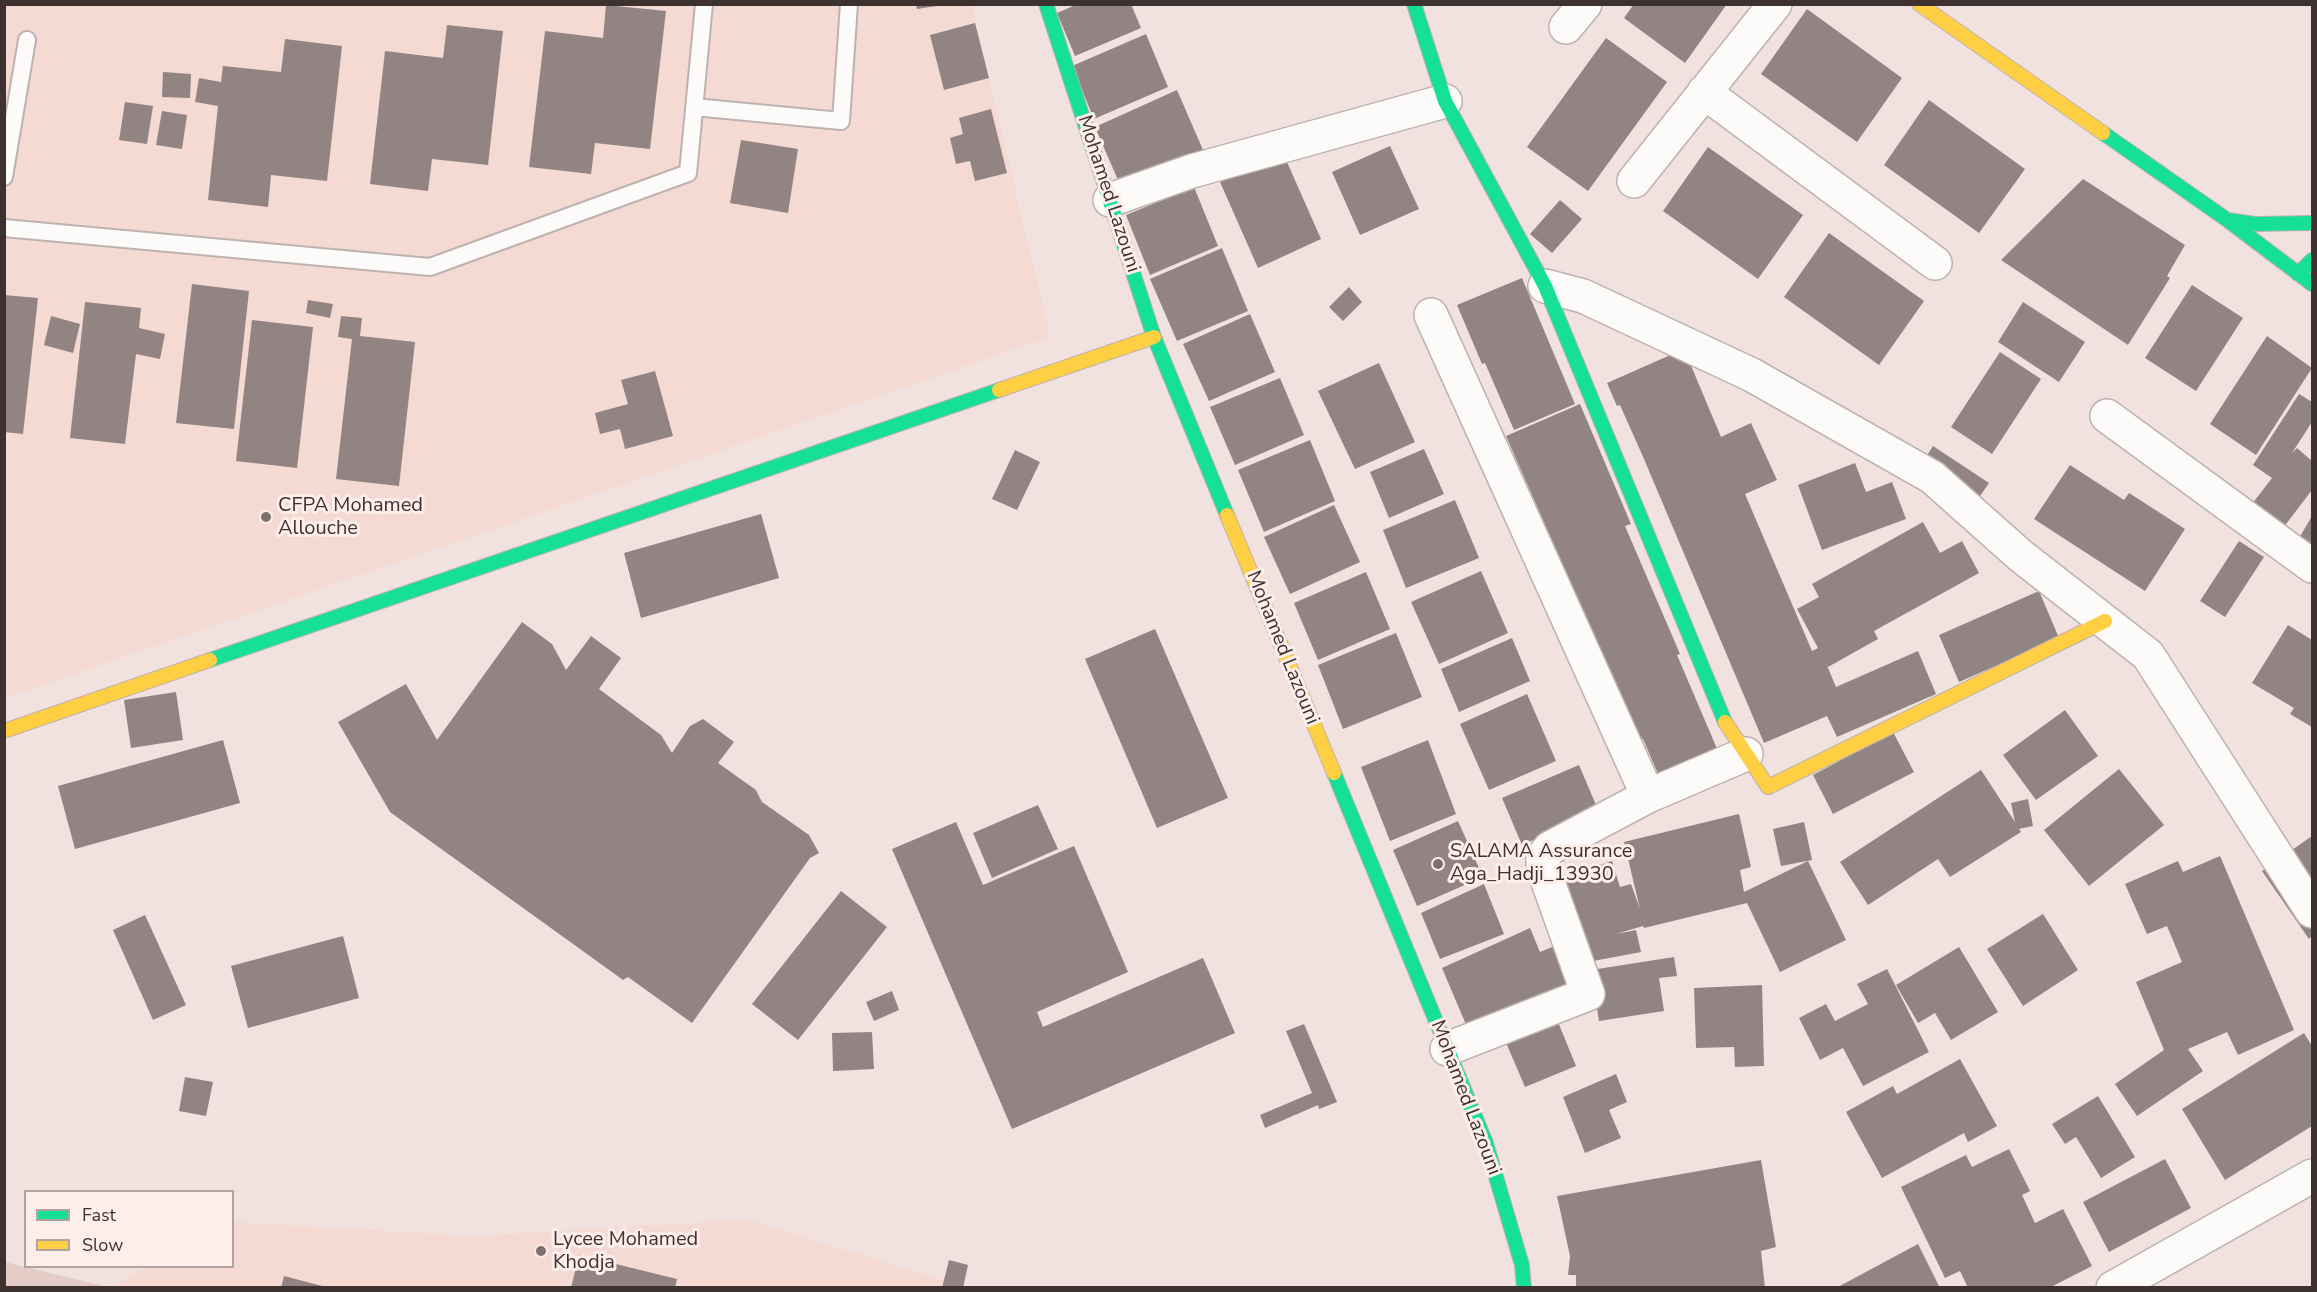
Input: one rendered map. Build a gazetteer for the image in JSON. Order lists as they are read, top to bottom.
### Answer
{
  "streets": {
    "main road": ["Mohamed Lazouni"]
  },
  "places": ["CFPA Mohamed Allouche", "SALAMA Assurance Aga_Hadji_13930", "Lycee Mohamed Khodja"],
  "legend": ["Fast", "Slow"]
}
